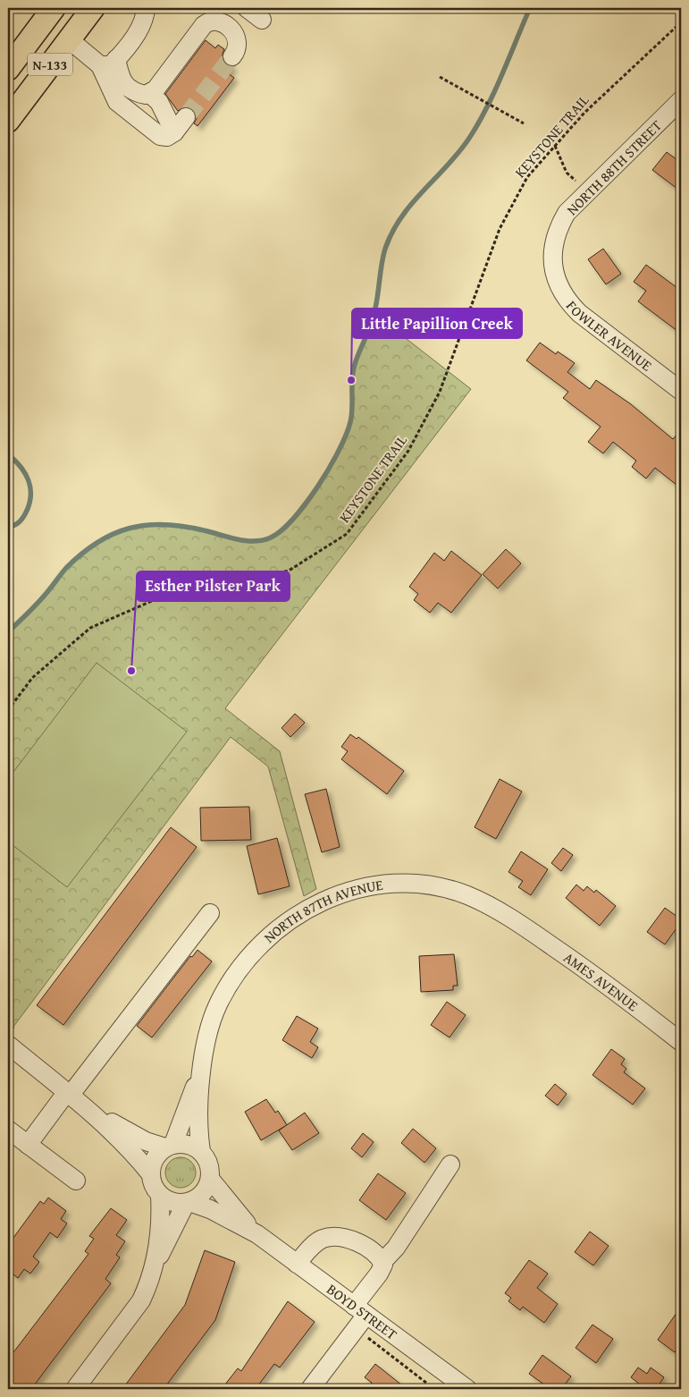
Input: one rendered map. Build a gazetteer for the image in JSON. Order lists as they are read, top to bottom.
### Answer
{
  "streets": {
    "main road": ["N-133"],
    "street": [
      "NORTH 88TH STREET",
      "FOWLER AVENUE",
      "NORTH 87TH AVENUE",
      "AMES AVENUE",
      "BOYD STREET"
    ],
    "path": ["KEYSTONE TRAIL"]
  },
  "crossings": [
    ["NORTH 88TH STREET", "FOWLER AVENUE"],
    ["NORTH 87TH AVENUE", "AMES AVENUE"],
    ["NORTH 87TH AVENUE", "BOYD STREET"]
  ],
  "places": ["Little Papillion Creek", "Esther Pilster Park"]
}
